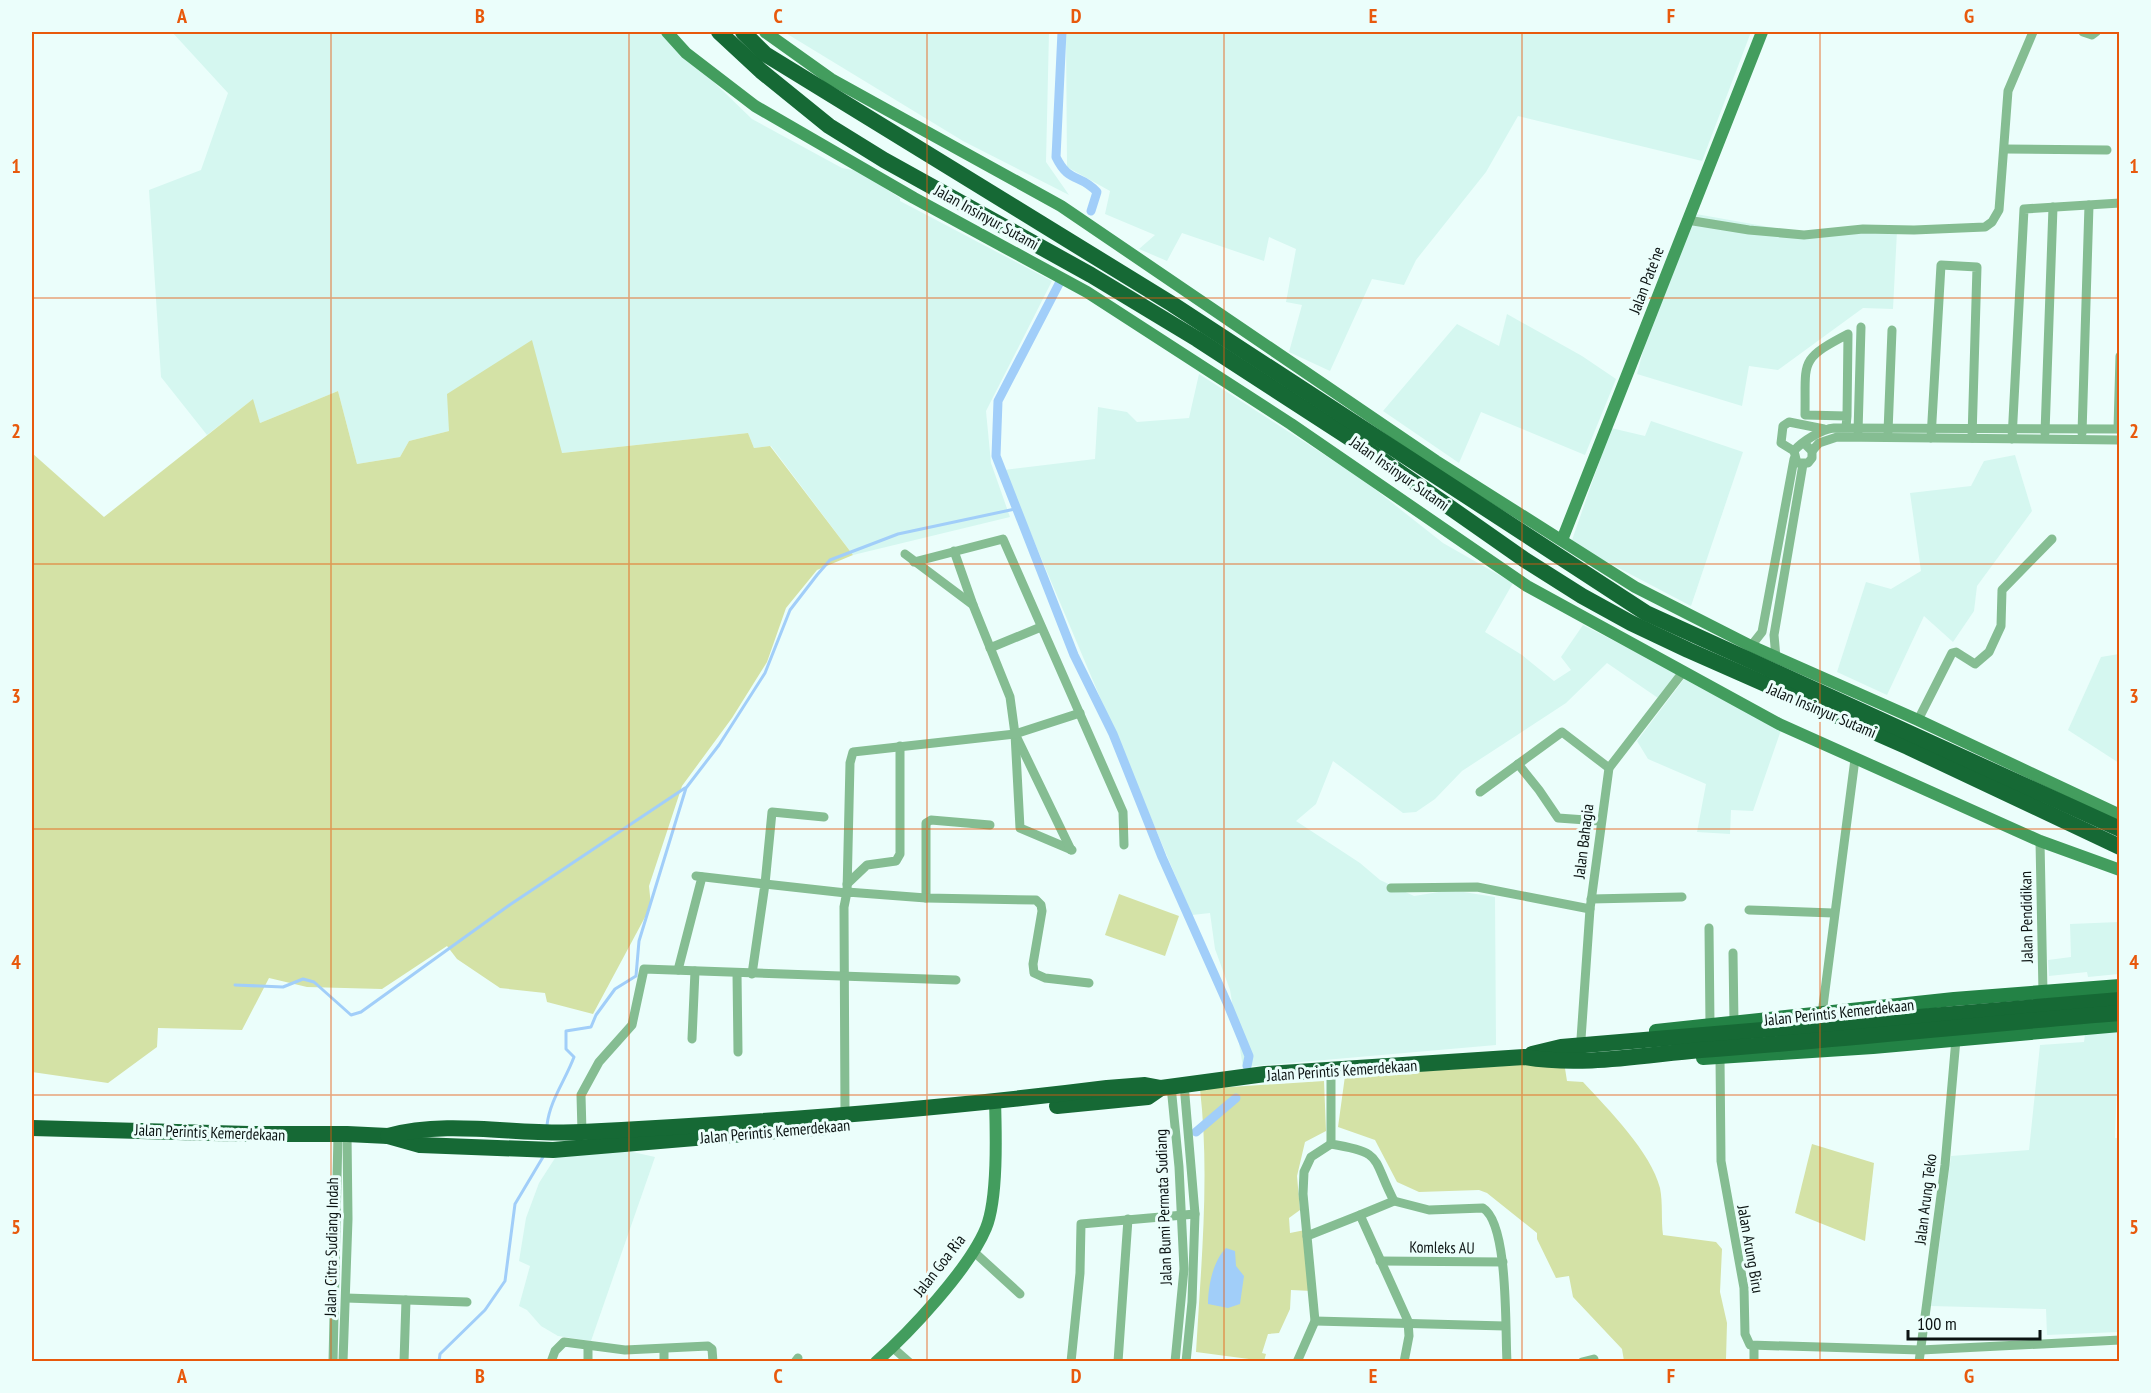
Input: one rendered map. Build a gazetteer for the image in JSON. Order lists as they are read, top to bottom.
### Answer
{
  "streets": {
    "highway": ["Jalan Insinyur Sutami", "Jalan Perintis Kemerdekaan"],
    "street": [
      "Jalan Pate'ne",
      "Jalan Bahagia",
      "Jalan Pendidikan",
      "Jalan Arung Teko",
      "Jalan Bumi Permata Sudiang",
      "Jalan Citra Sudiang Indah",
      "Komleks AU",
      "Jalan Arung Biru",
      "Jalan Goa Ria"
    ]
  },
  "crossings": [
    ["Jalan Bahagia", "Jalan Perintis Kemerdekaan"],
    ["Jalan Pendidikan", "Jalan Perintis Kemerdekaan"],
    ["Jalan Perintis Kemerdekaan", "Jalan Arung Teko"],
    ["Jalan Perintis Kemerdekaan", "Jalan Bumi Permata Sudiang"],
    ["Jalan Perintis Kemerdekaan", "Jalan Citra Sudiang Indah"],
    ["Jalan Perintis Kemerdekaan", "Jalan Arung Biru"],
    ["Jalan Perintis Kemerdekaan", "Jalan Goa Ria"]
  ],
  "scale_bar": "100 m",
  "grid": {
    "columns": [
      "A",
      "B",
      "C",
      "D",
      "E",
      "F",
      "G"
    ],
    "rows": [
      "1",
      "2",
      "3",
      "4",
      "5"
    ]
  }
}
